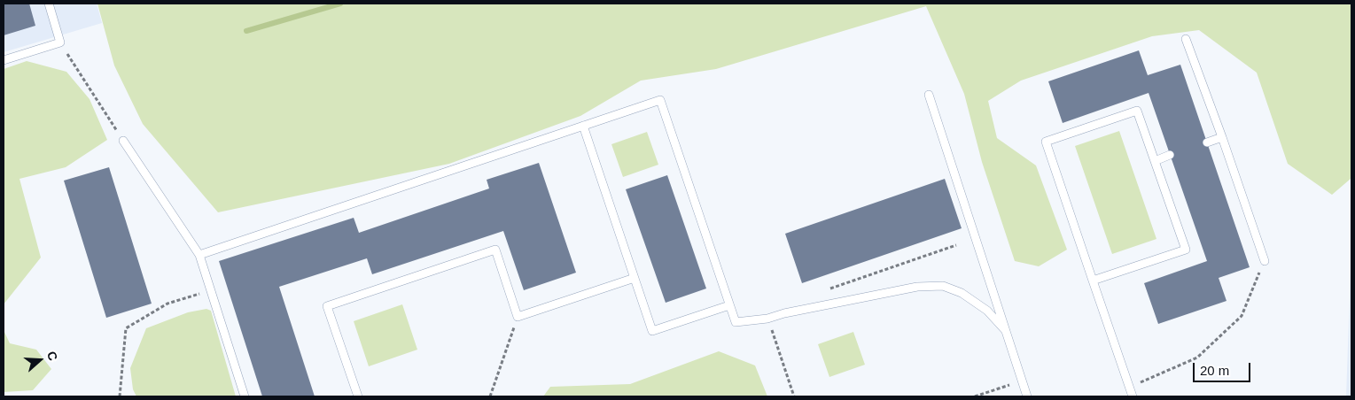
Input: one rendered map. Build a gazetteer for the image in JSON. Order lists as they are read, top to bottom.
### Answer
{
  "scale_bar": "20 m",
  "north": "right"
}
